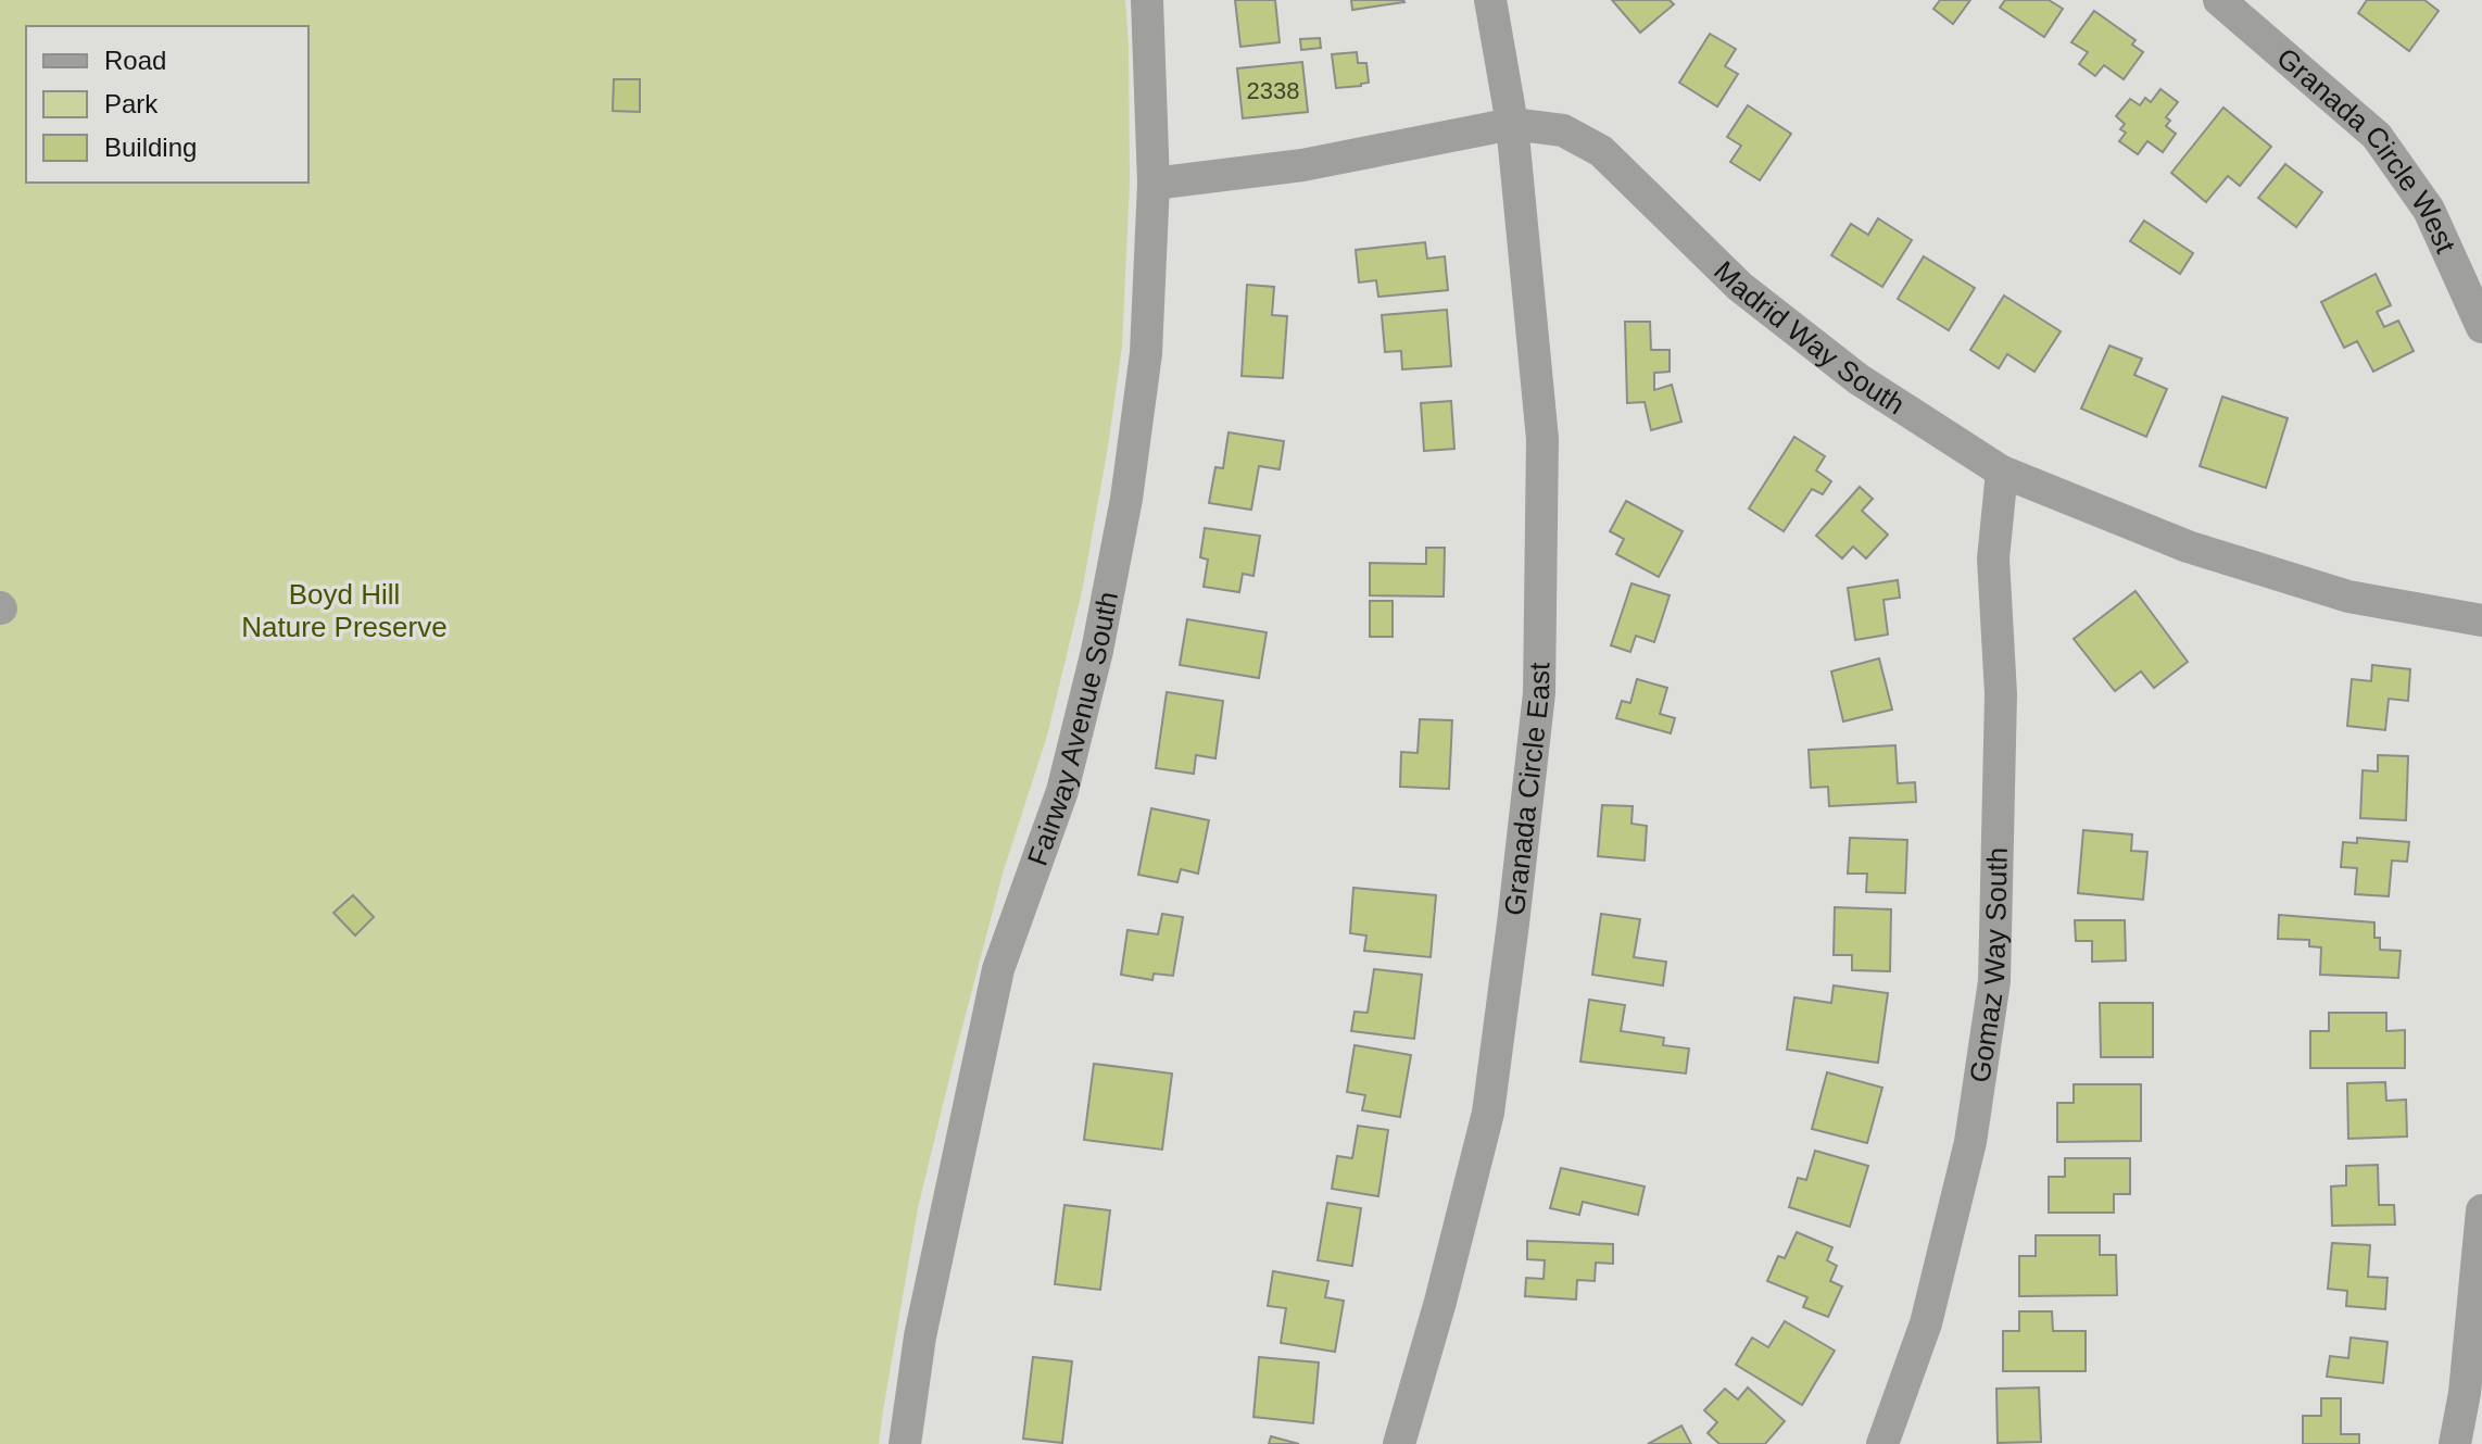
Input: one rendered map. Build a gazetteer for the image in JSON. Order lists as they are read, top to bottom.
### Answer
{
  "streets": {
    "street": [
      "Granada Circle West",
      "Madrid Way South",
      "Fairway Avenue South",
      "Granada Circle East",
      "Gomaz Way South"
    ]
  },
  "crossings": [
    ["Madrid Way South", "Fairway Avenue South"],
    ["Madrid Way South", "Granada Circle East"],
    ["Madrid Way South", "Gomaz Way South"]
  ],
  "parks": ["Boyd Hill Nature Preserve"],
  "house_numbers": ["2338"],
  "legend": ["Road", "Park", "Building"]
}
